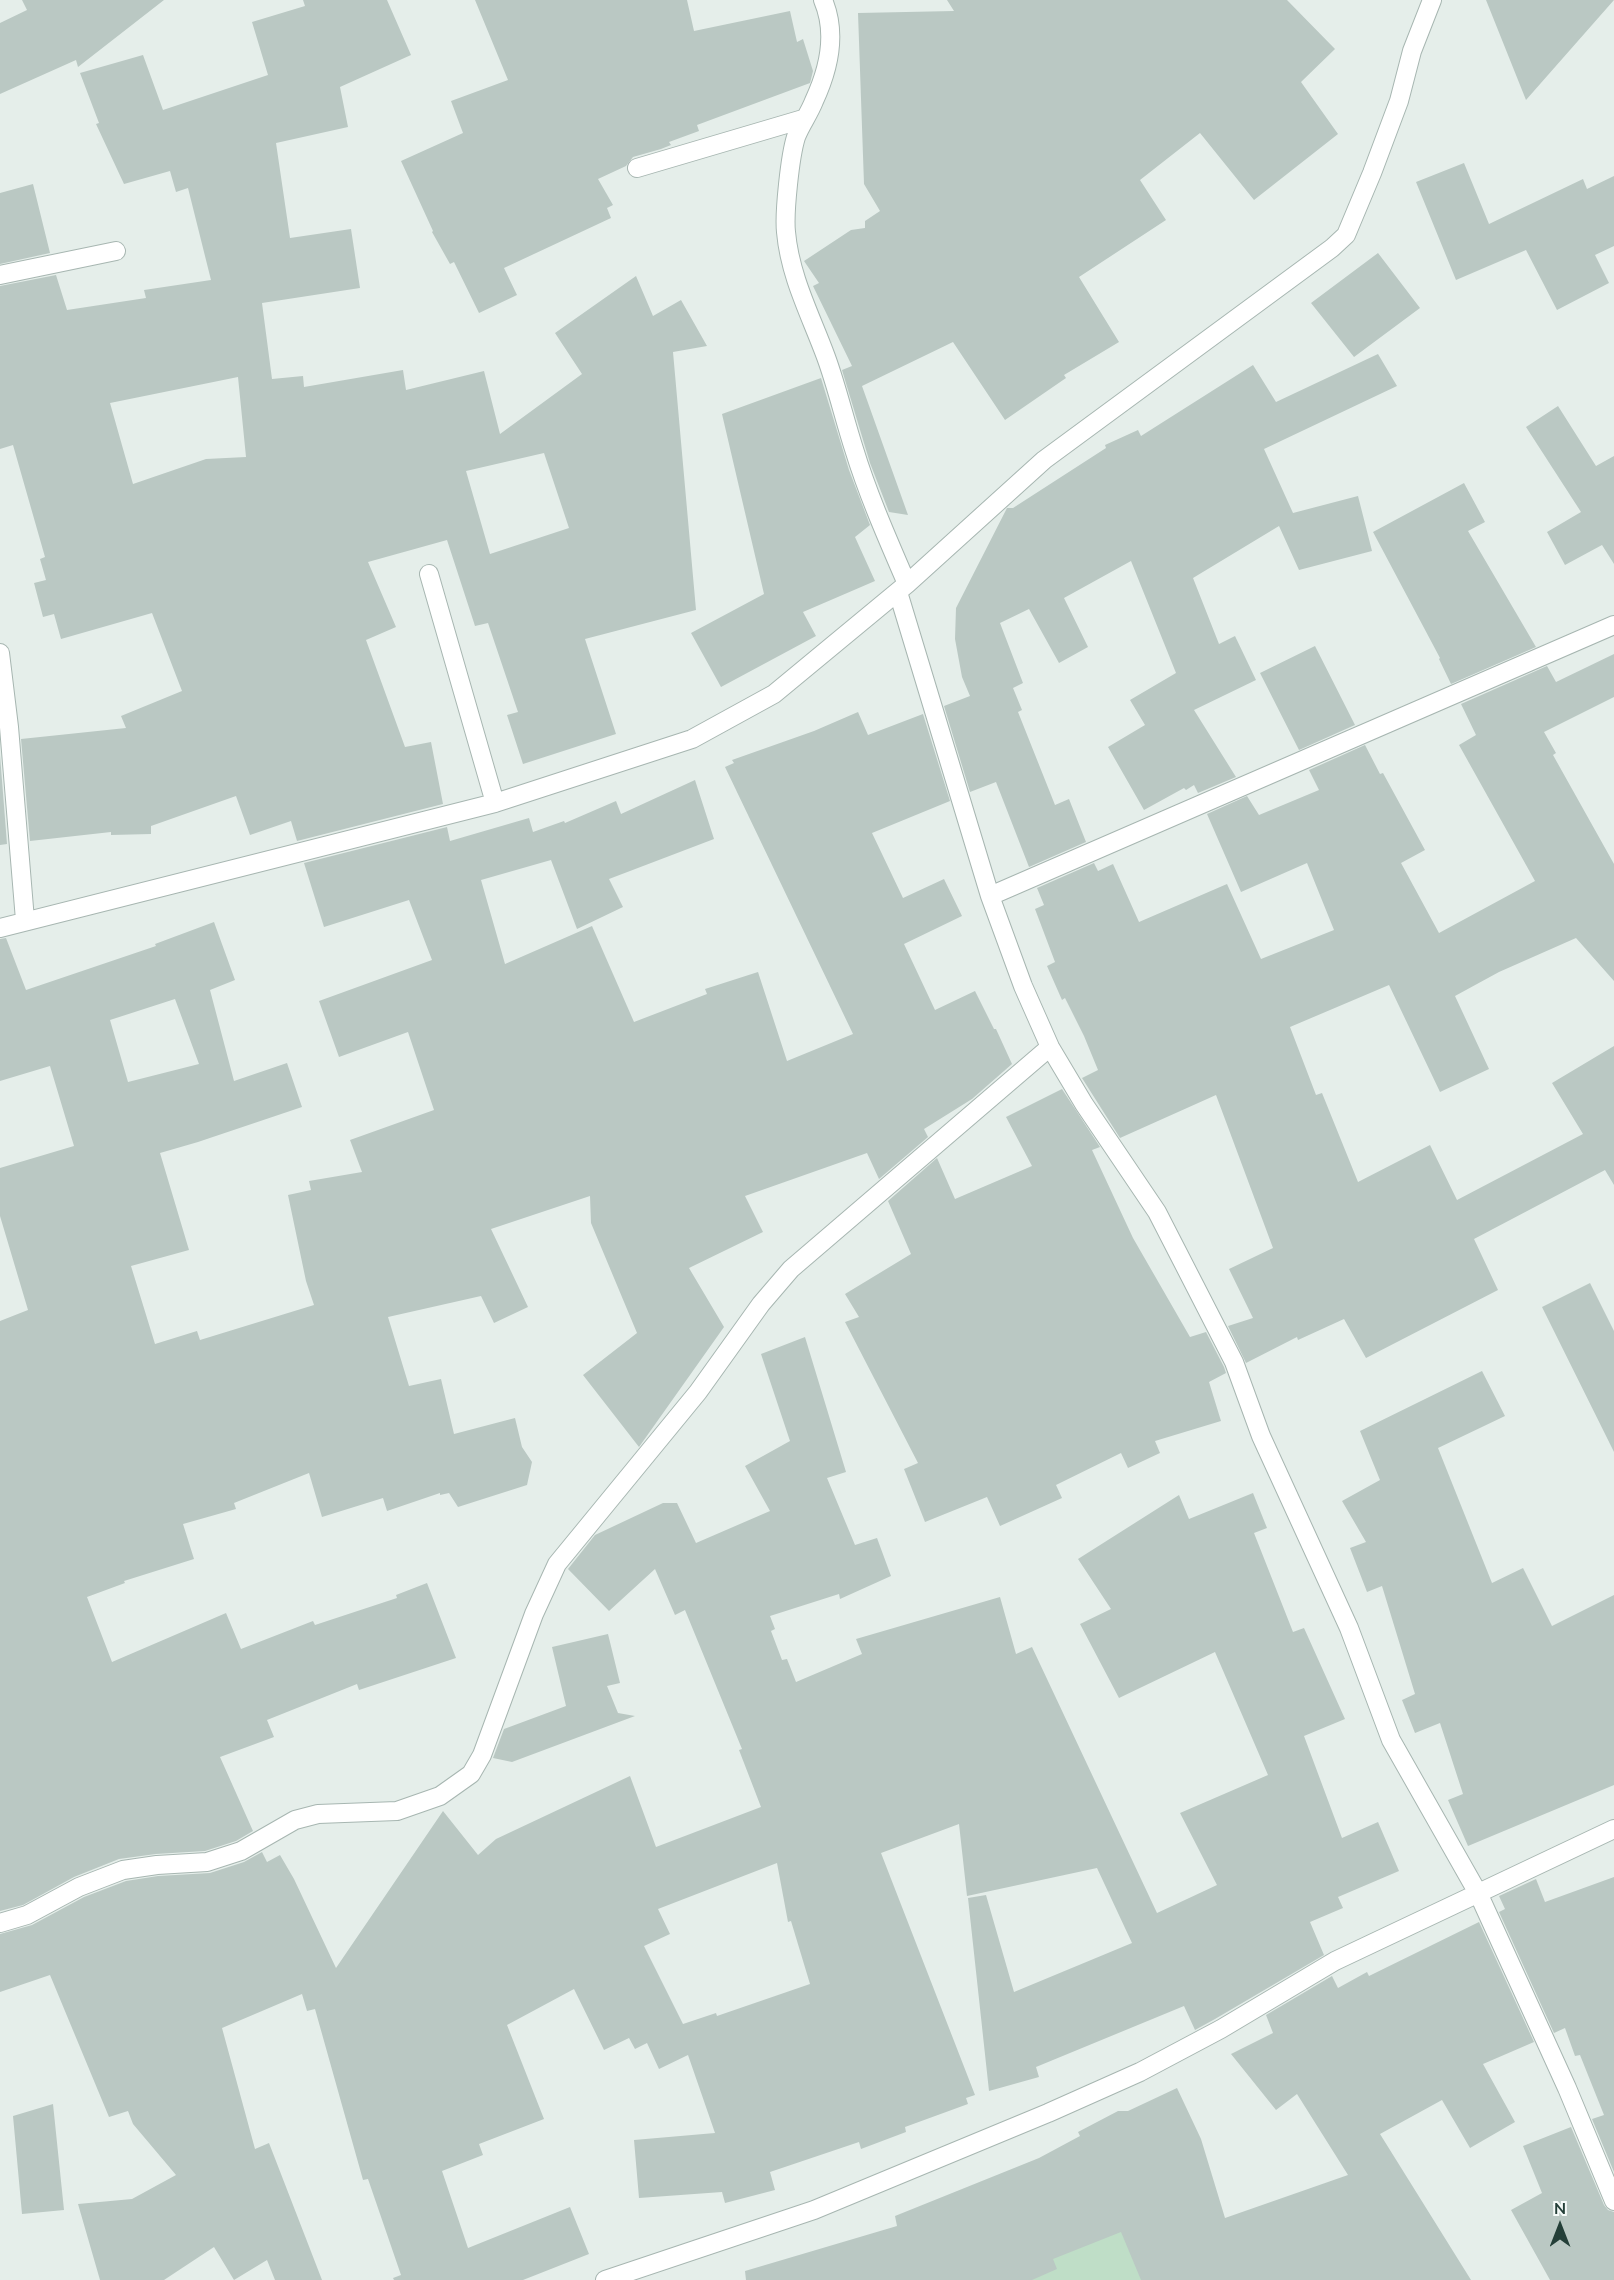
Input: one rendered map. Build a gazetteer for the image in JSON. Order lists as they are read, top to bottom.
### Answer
{
  "north": "top"
}
